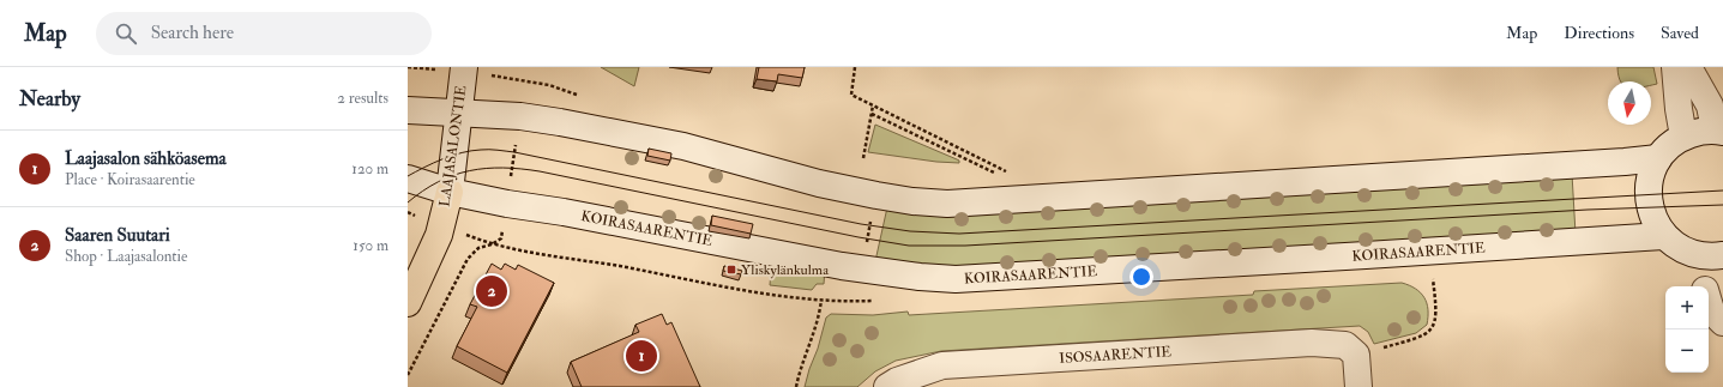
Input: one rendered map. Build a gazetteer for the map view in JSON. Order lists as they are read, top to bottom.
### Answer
{
  "streets": {
    "main road": ["LAAJASALONTIE", "KOIRASAARENTIE", "ISOSAARENTIE"]
  },
  "crossings": [
    ["LAAJASALONTIE", "KOIRASAARENTIE"]
  ],
  "places": {
    "transit": ["Yliskylänkulma"]
  },
  "north": "bottom",
  "page": {
    "header": "Map",
    "search": "Search here",
    "nav": ["Map", "Directions", "Saved"],
    "heading": ["Nearby", "2 results"],
    "list": [
      {
        "mark": "1",
        "name": "Laajasalon sähköasema",
        "note": "Place · Koirasaarentie",
        "value": "120 m"
      },
      {
        "mark": "2",
        "name": "Saaren Suutari",
        "note": "Shop · Laajasalontie",
        "value": "150 m"
      }
    ],
    "pins": ["2", "1"],
    "map_buttons": ["+", "−"]
  }
}
